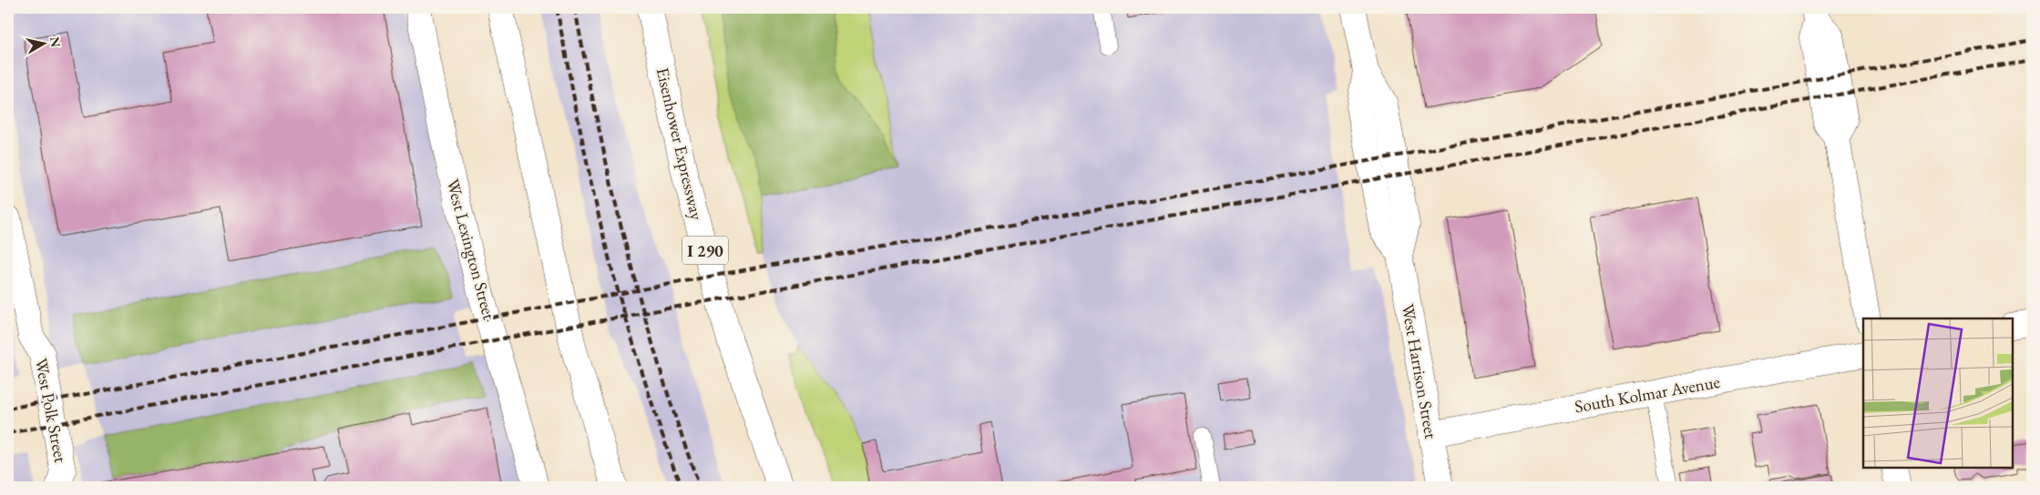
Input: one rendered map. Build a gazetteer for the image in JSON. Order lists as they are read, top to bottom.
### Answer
{
  "streets": {
    "main road": [
      "Eisenhower Expressway",
      "West Lexington Street",
      "I 290",
      "West Harrison Street",
      "South Kolmar Avenue",
      "West Polk Street"
    ]
  },
  "crossings": [
    ["West Harrison Street", "South Kolmar Avenue"]
  ],
  "north": "right"
}
